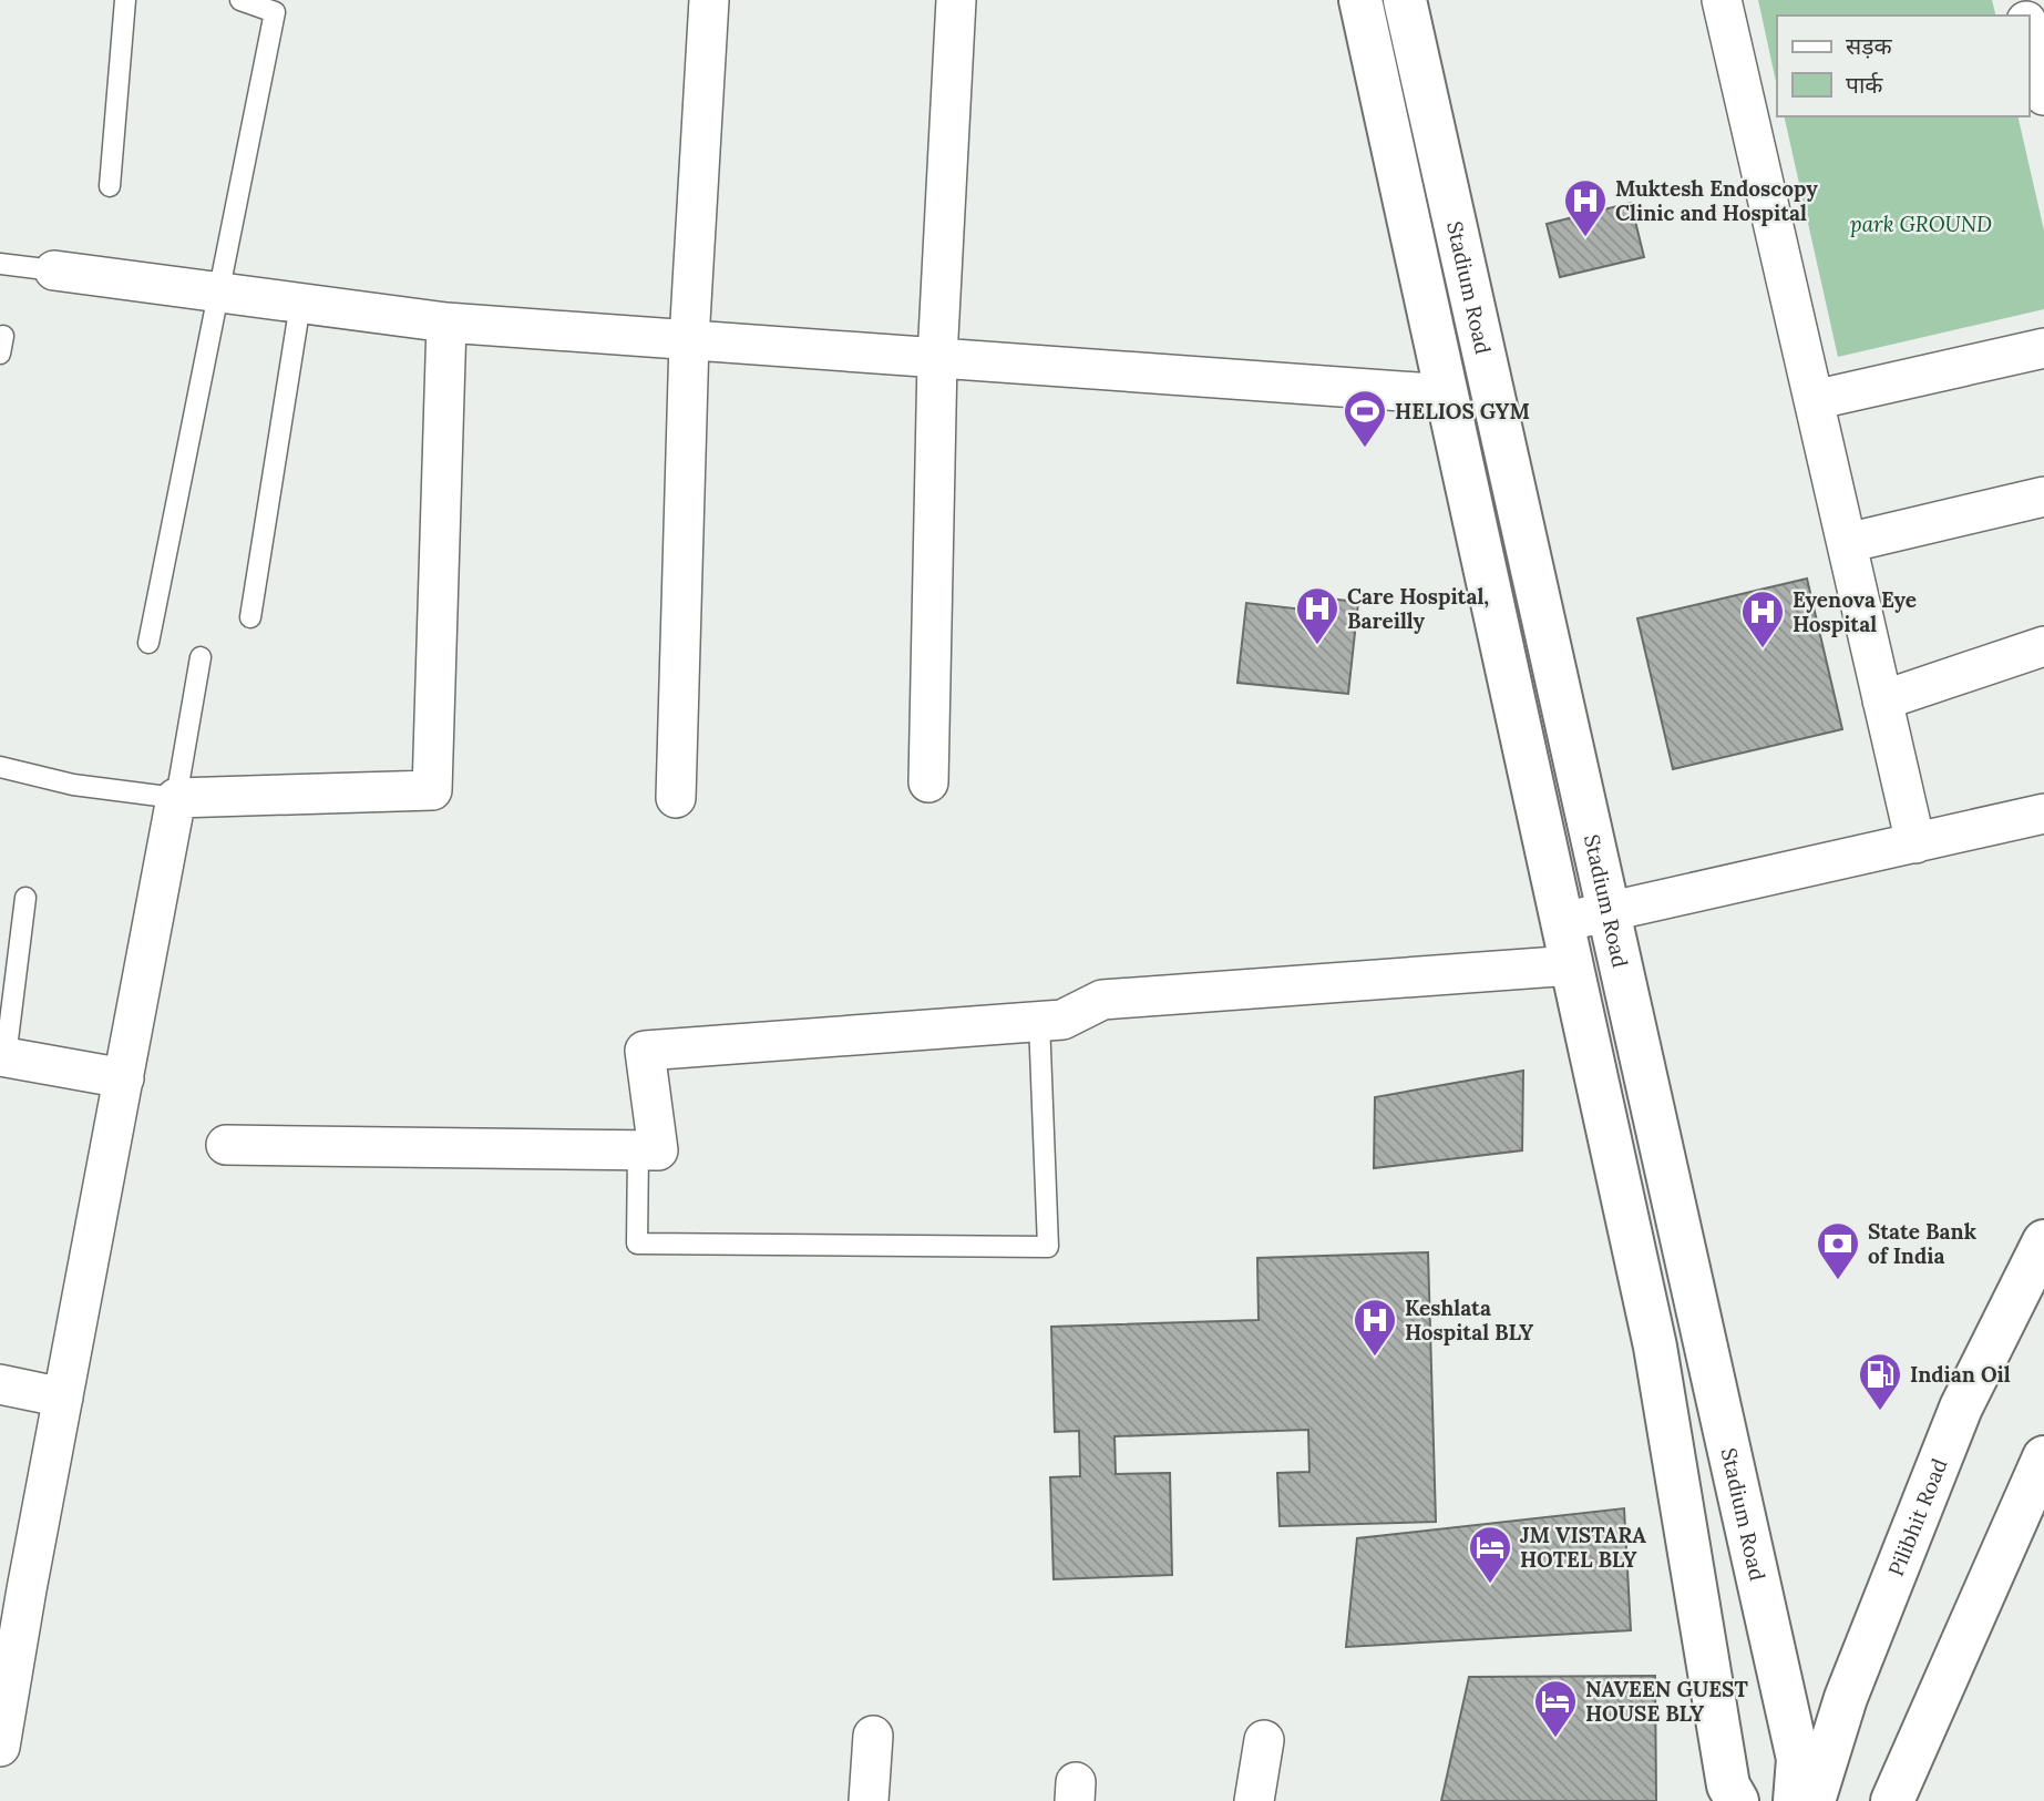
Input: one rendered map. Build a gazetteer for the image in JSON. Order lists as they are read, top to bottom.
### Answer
{
  "streets": {
    "main road": ["Stadium Road", "Pilibhit Road"]
  },
  "parks": ["park GROUND"],
  "places": {
    "hospital": [
      "Muktesh Endoscopy Clinic and Hospital",
      "Care Hospital, Bareilly",
      "Eyenova Eye Hospital",
      "Keshlata Hospital BLY"
    ],
    "sports": ["HELIOS GYM"],
    "bank": ["State Bank of India"],
    "fuel station": ["Indian Oil"],
    "hotel": ["JM VISTARA HOTEL BLY", "NAVEEN GUEST HOUSE BLY"]
  },
  "legend": ["सड़क", "पार्क"]
}
